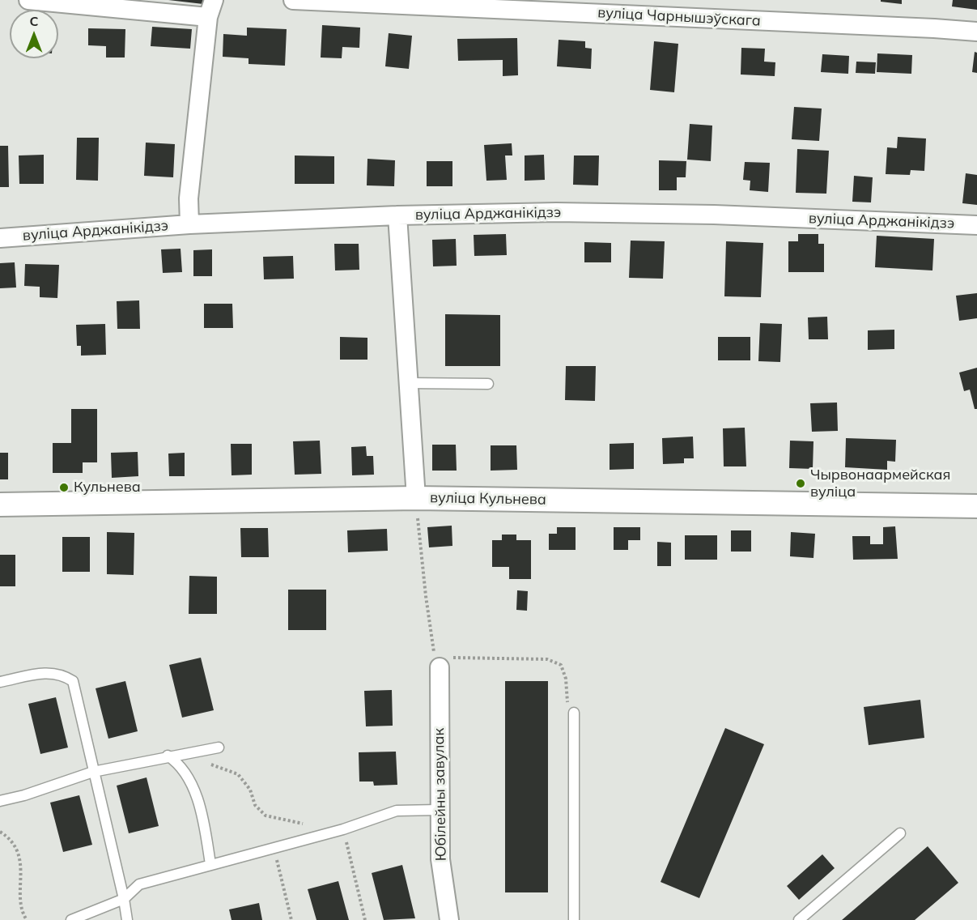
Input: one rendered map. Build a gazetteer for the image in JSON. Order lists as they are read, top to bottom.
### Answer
{
  "streets": {
    "street": [
      "вуліца Чарнышэўскага",
      "вуліца Арджанікідзэ",
      "вуліца Кульнева",
      "Юбілейны завулак"
    ]
  },
  "places": ["Чырвонаармейская вуліца", "Кульнева"],
  "north": "top"
}
